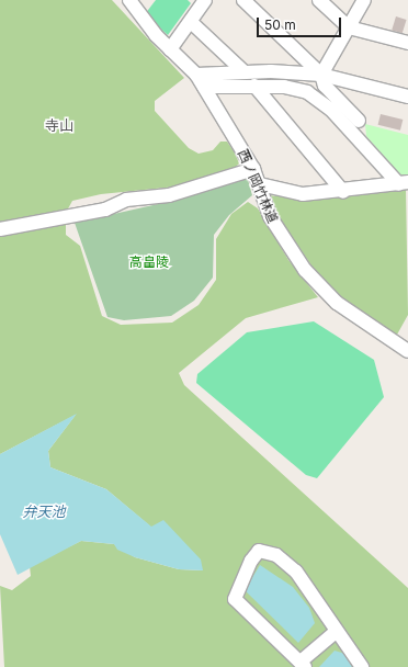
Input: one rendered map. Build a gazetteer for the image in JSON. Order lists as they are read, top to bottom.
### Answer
{
  "streets": {
    "street": ["西ノ岡竹林道"]
  },
  "districts": ["寺山"],
  "water": ["弁天池"],
  "parks": ["高畠陵"],
  "scale_bar": "50 m"
}
